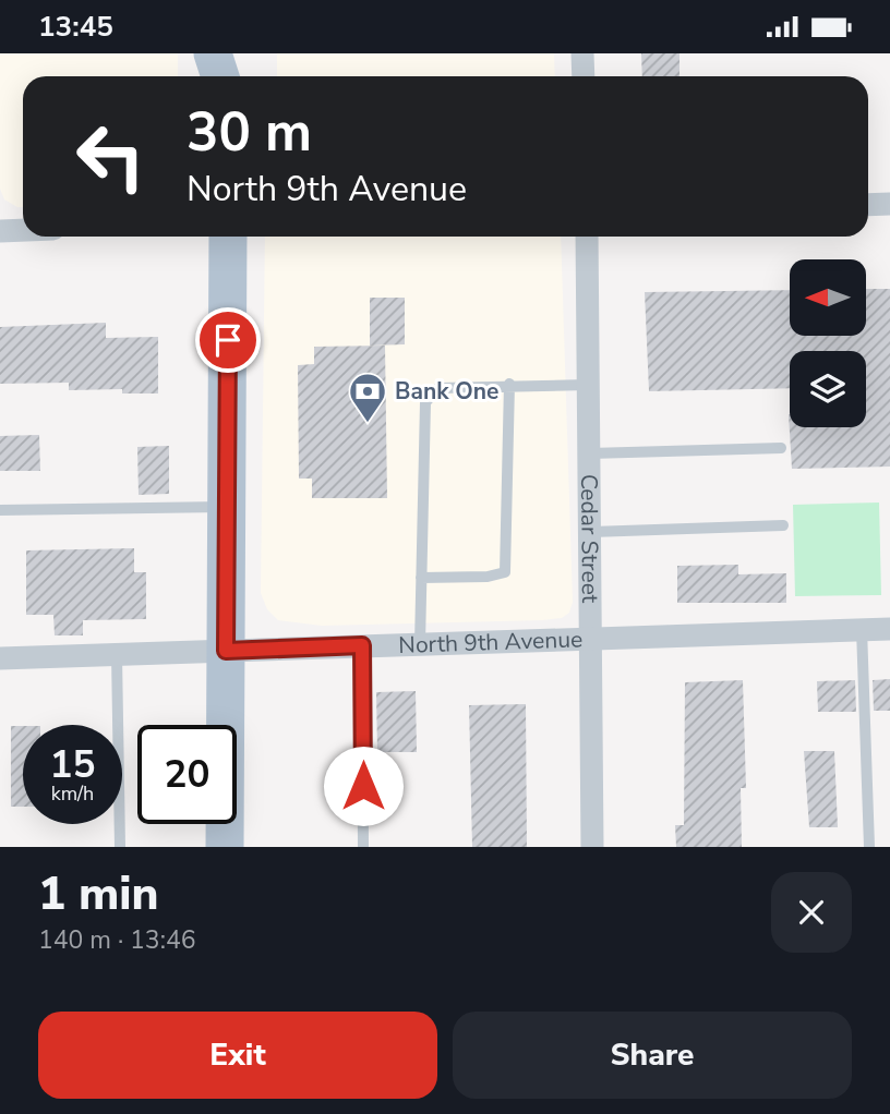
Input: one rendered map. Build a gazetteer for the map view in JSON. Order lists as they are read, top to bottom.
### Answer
{
  "streets": {
    "street": ["Cedar Street", "North 9th Avenue"]
  },
  "crossings": [
    ["Cedar Street", "North 9th Avenue"]
  ],
  "places": {
    "bank": ["Bank One"]
  },
  "north": "left",
  "page": {
    "status": "13:45",
    "turn": ["30 m", "North 9th Avenue"],
    "speed": "15 km/h",
    "limit": "20",
    "heading": ["1 min", "140 m · 13:46"],
    "buttons": ["Exit", "Share"]
  }
}
